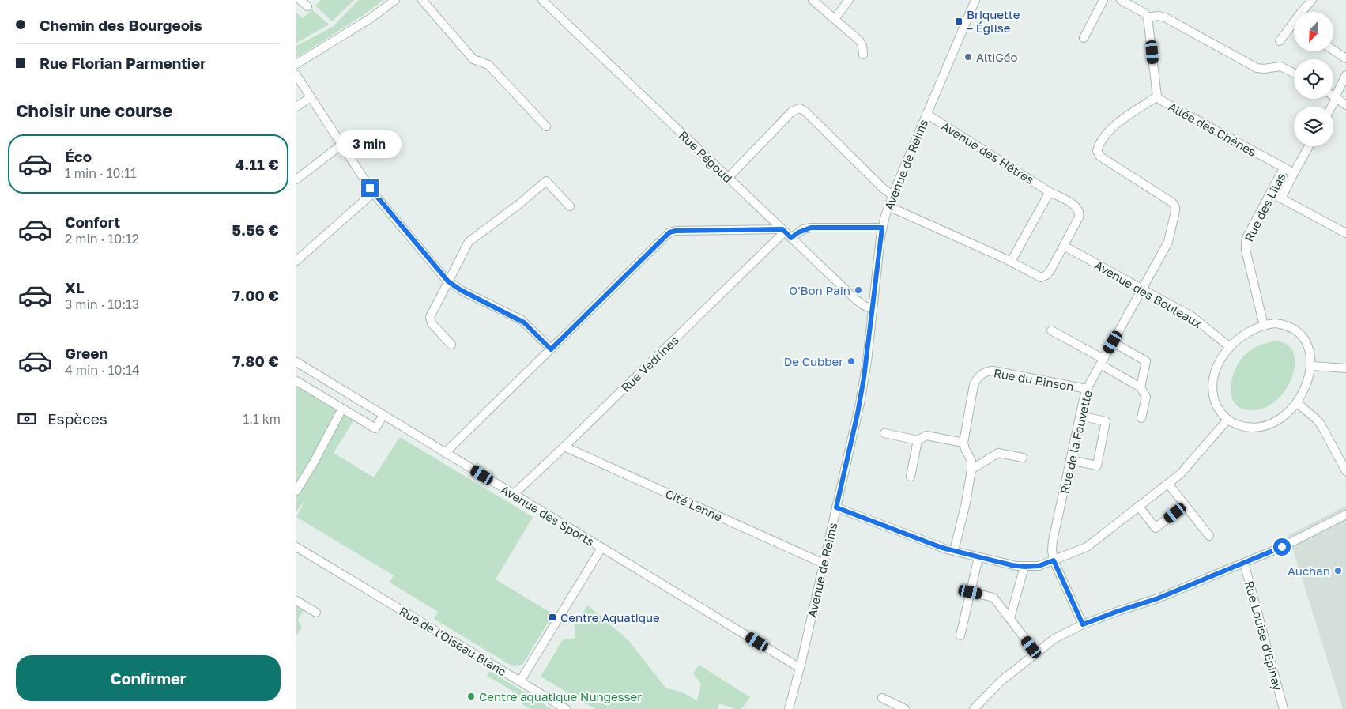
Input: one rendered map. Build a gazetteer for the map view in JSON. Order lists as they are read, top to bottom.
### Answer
{
  "streets": {
    "street": [
      "Allée des Chênes",
      "Avenue des Hêtres",
      "Rue Pégoud",
      "Avenue de Reims",
      "Rue des Lilas",
      "Avenue des Bouleaux",
      "Rue Védrines",
      "Rue du Pinson",
      "Rue de la Fauvette",
      "Cité Lenne",
      "Avenue des Sports",
      "Rue Louise d'Epinay",
      "Rue de l'Oiseau Blanc"
    ]
  },
  "crossings": [
    ["Allée des Chênes", "Rue des Lilas"],
    ["Allée des Chênes", "Rue de la Fauvette"],
    ["Avenue des Hêtres", "Avenue de Reims"],
    ["Avenue des Hêtres", "Avenue des Bouleaux"],
    ["Rue Pégoud", "Avenue de Reims"],
    ["Rue Pégoud", "Rue Védrines"],
    ["Avenue de Reims", "Cité Lenne"],
    ["Avenue de Reims", "Avenue des Sports"],
    ["Rue des Lilas", "Avenue des Bouleaux"],
    ["Avenue des Bouleaux", "Rue de la Fauvette"],
    ["Rue Védrines", "Cité Lenne"],
    ["Rue Védrines", "Avenue des Sports"],
    ["Rue du Pinson", "Rue de la Fauvette"]
  ],
  "places": {
    "transit": ["Briquette – Église", "Centre Aquatique"],
    "other": [
      "AltiGéo",
      "O'Bon Pain",
      "De Cubber",
      "Auchan",
      "Centre aquatique Nungesser"
    ]
  },
  "north": "bottom left",
  "page": {
    "banner": ["Chemin des Bourgeois", "Rue Florian Parmentier"],
    "heading": "Choisir une course",
    "bubble": "3 min",
    "list": [
      {
        "name": "Éco",
        "note": "1 min · 10:11",
        "value": "4.11 €"
      },
      {
        "name": "Confort",
        "note": "2 min · 10:12",
        "value": "5.56 €"
      },
      {
        "name": "XL",
        "note": "3 min · 10:13",
        "value": "7.00 €"
      },
      {
        "name": "Green",
        "note": "4 min · 10:14",
        "value": "7.80 €"
      }
    ],
    "pay": ["Espèces", "1.1 km"],
    "buttons": "Confirmer"
  }
}
